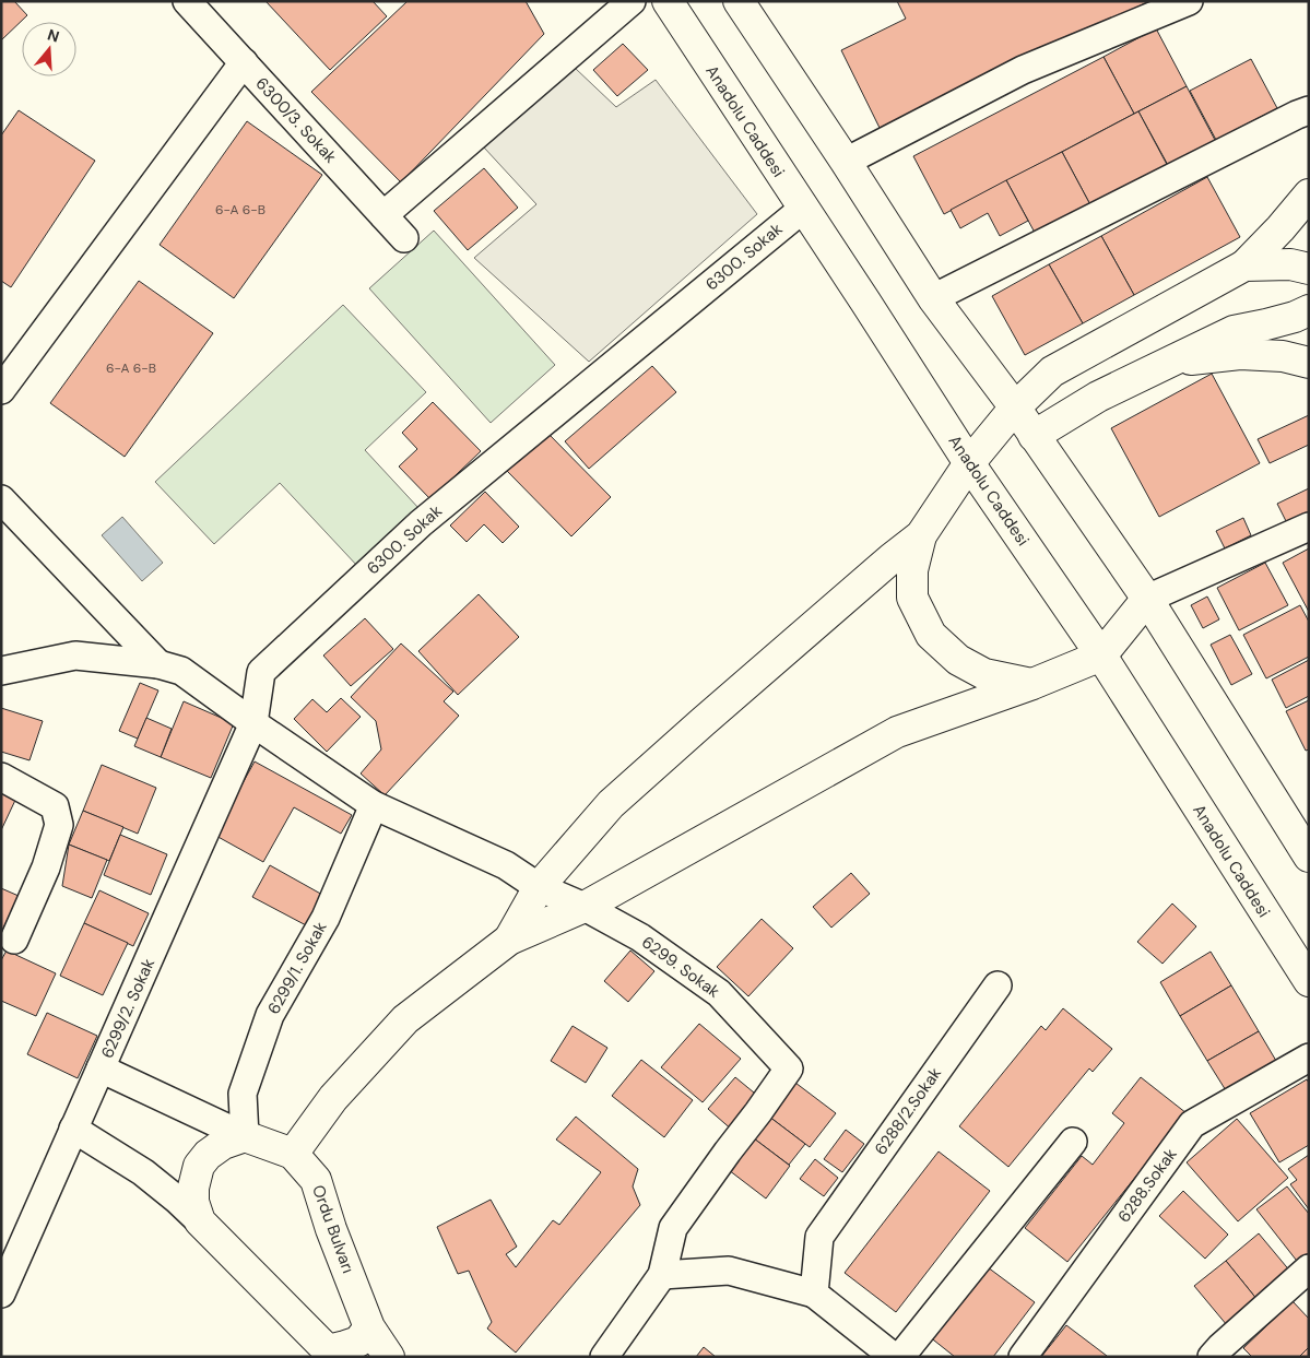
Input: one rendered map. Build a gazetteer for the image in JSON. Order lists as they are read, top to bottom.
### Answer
{
  "streets": {
    "main road": ["Anadolu Caddesi", "Ordu Bulvarı"],
    "street": [
      "6300/3. Sokak",
      "6300. Sokak",
      "6299. Sokak",
      "6299/1. Sokak",
      "6299/2. Sokak",
      "6288/2.Sokak",
      "6288.Sokak"
    ]
  },
  "crossings": [
    ["Anadolu Caddesi", "6300. Sokak"],
    ["6300. Sokak", "6299. Sokak"],
    ["6300. Sokak", "6299/2. Sokak"],
    ["6299. Sokak", "6299/1. Sokak"],
    ["6299. Sokak", "6299/2. Sokak"],
    ["6299/1. Sokak", "Ordu Bulvarı"],
    ["6299/2. Sokak", "Ordu Bulvarı"]
  ],
  "house_numbers": ["6-A 6-B", "6-A 6-B"],
  "north": "top"
}
